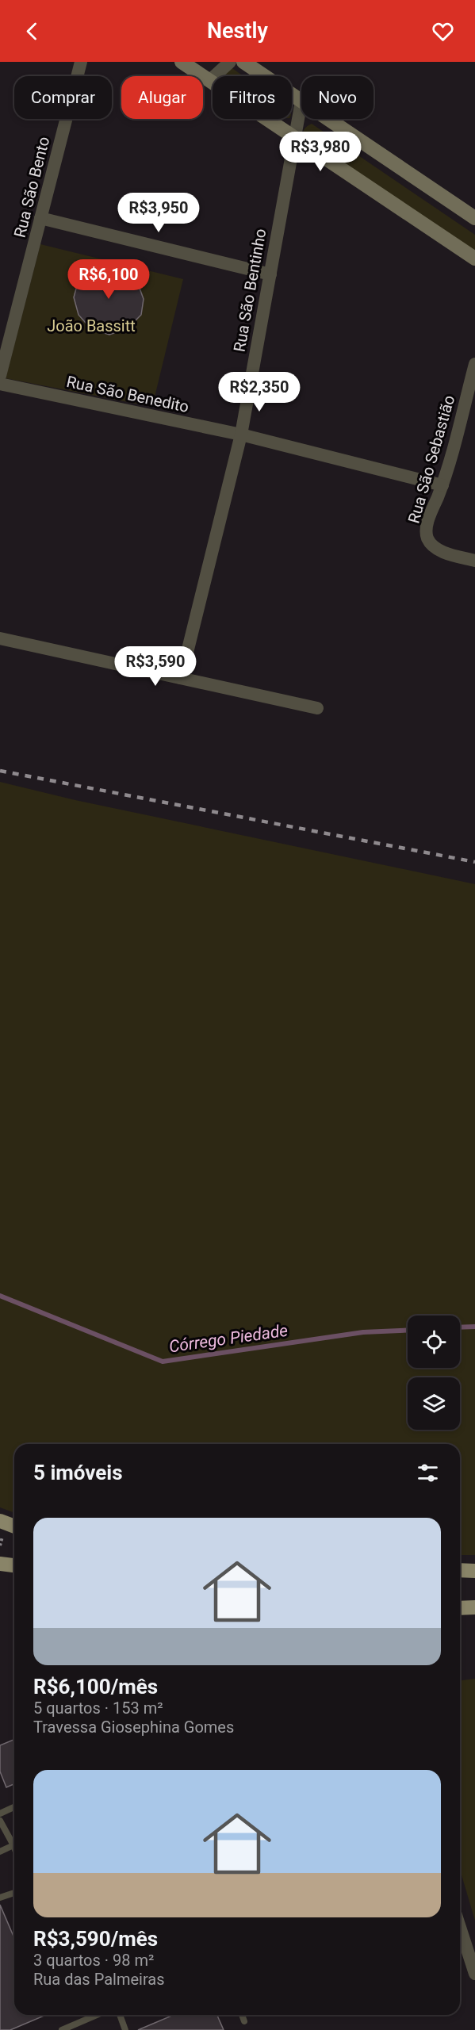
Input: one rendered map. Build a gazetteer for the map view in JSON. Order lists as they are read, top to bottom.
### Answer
{
  "streets": {
    "street": [
      "Rua São Bento",
      "Rua São Bentinho",
      "Rua São Benedito",
      "Rua São Sebastião"
    ]
  },
  "crossings": [
    ["Rua São Bentinho", "Rua São Benedito"],
    ["Rua São Benedito", "Rua São Sebastião"]
  ],
  "water": ["Córrego Piedade"],
  "parks": ["João Bassitt"],
  "page": {
    "header": "Nestly",
    "chip": [
      "Comprar",
      "Alugar",
      "Filtros",
      "Novo"
    ],
    "price": [
      "R$3,980",
      "R$3,950",
      "R$6,100",
      "R$2,350",
      "R$3,590"
    ],
    "heading": "5 imóveis",
    "list": [
      {
        "name": "R$6,100/mês",
        "note": "5 quartos · 153 m² · Travessa Giosephina Gomes"
      },
      {
        "name": "R$3,590/mês",
        "note": "3 quartos · 98 m² · Rua das Palmeiras"
      }
    ]
  }
}
